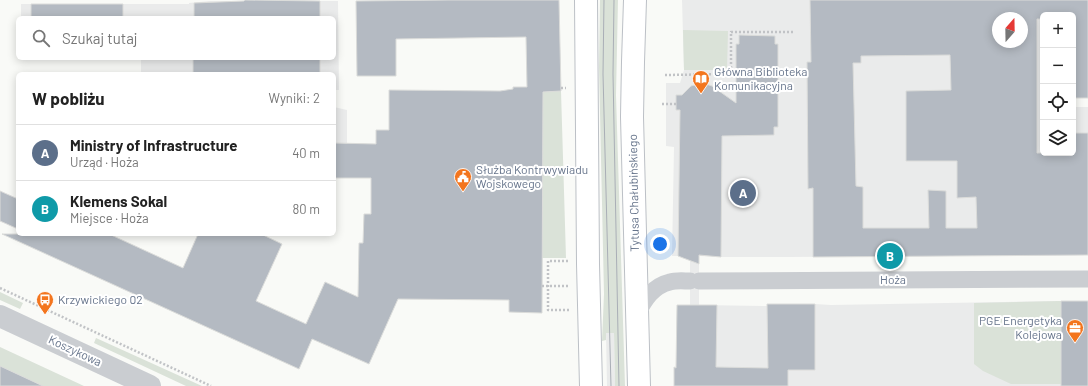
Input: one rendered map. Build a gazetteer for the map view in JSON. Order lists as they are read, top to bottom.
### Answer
{
  "streets": {
    "main road": ["Tytusa Chałubińskiego"],
    "street": ["Hoża", "Koszykowa"]
  },
  "crossings": [
    ["Tytusa Chałubińskiego", "Hoża"]
  ],
  "places": {
    "library": ["Główna Biblioteka Komunikacyjna"],
    "public building": ["Służba Kontrwywiadu Wojskowego"],
    "bus stop": ["Krzywickiego 02"],
    "office": ["PGE Energetyka Kolejowa"]
  },
  "north": "top",
  "page": {
    "map_buttons": ["+", "−"],
    "search": "Szukaj tutaj",
    "heading": ["W pobliżu", "Wyniki: 2"],
    "list": [
      {
        "mark": "A",
        "name": "Ministry of Infrastructure",
        "note": "Urząd · Hoża",
        "value": "40 m"
      },
      {
        "mark": "B",
        "name": "Klemens Sokal",
        "note": "Miejsce · Hoża",
        "value": "80 m"
      }
    ],
    "pins": ["A", "B"]
  }
}
